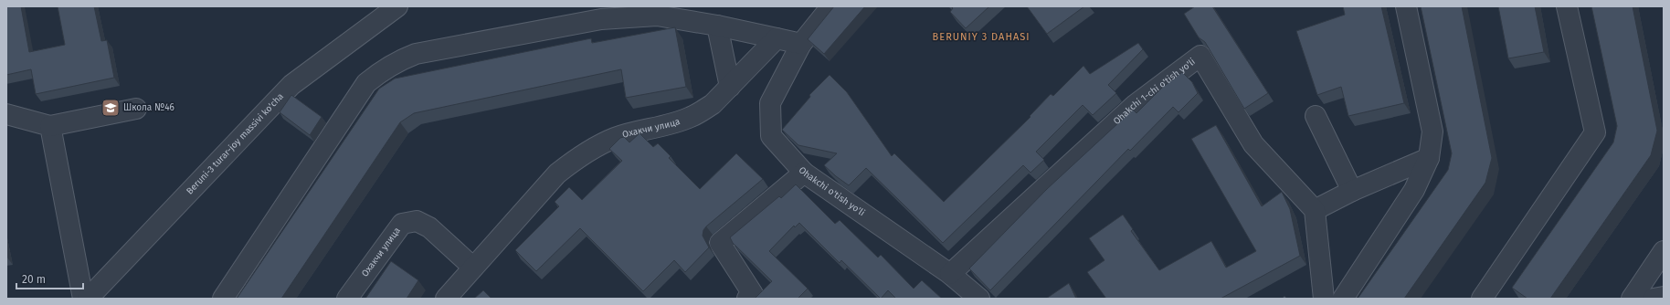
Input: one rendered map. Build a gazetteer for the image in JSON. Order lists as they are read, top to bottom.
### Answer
{
  "streets": {
    "street": [
      "Ohakchi 1-chi o'tish yo'li",
      "Охакчи улица",
      "Beruni-3 turar-joy massivi ko'cha",
      "Ohakchi o'tish yo'li"
    ]
  },
  "crossings": [
    ["Ohakchi 1-chi o'tish yo'li", "Ohakchi o'tish yo'li"]
  ],
  "districts": ["BERUNIY 3 DAHASI"],
  "places": {
    "school or university": ["Школа №46"]
  },
  "scale_bar": "20 m"
}
